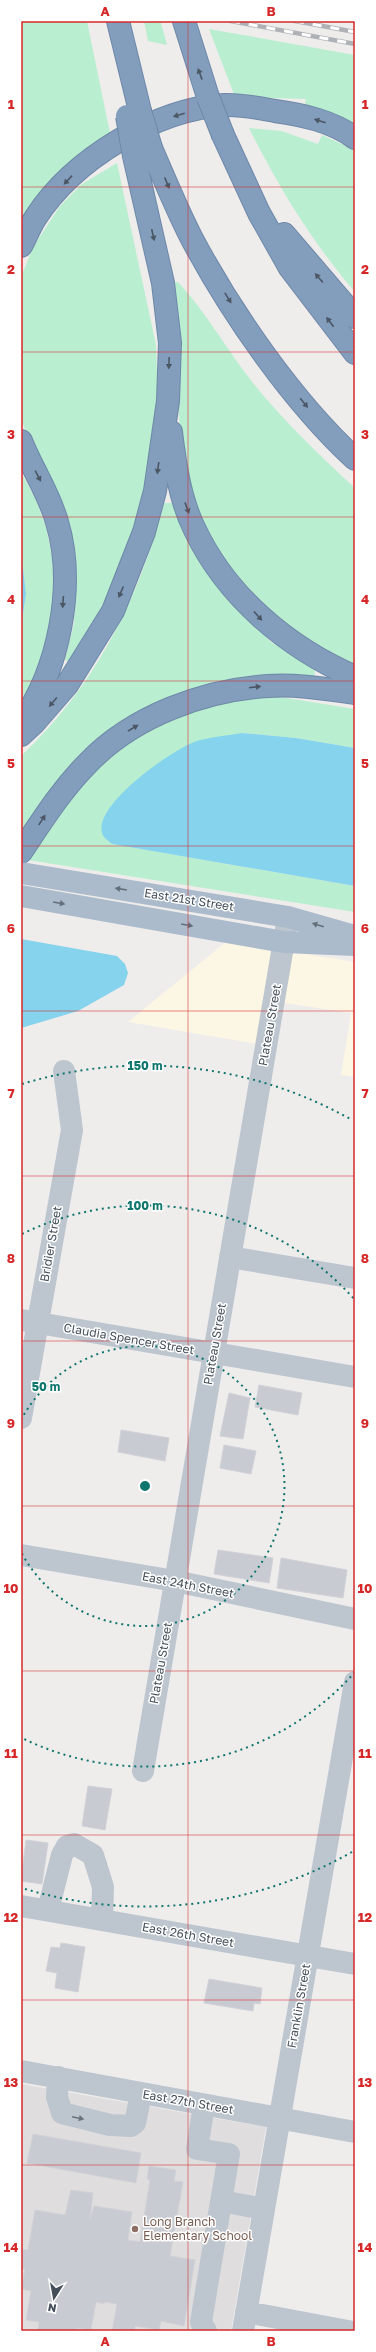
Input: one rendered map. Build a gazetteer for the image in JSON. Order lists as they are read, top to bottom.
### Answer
{
  "streets": {
    "main road": ["East 21st Street"],
    "street": [
      "Plateau Street",
      "Bridier Street",
      "Claudia Spencer Street",
      "East 24th Street",
      "East 26th Street",
      "Franklin Street",
      "East 27th Street"
    ]
  },
  "crossings": [
    ["East 21st Street", "Plateau Street"],
    ["Plateau Street", "Claudia Spencer Street"],
    ["Plateau Street", "East 24th Street"],
    ["Bridier Street", "Claudia Spencer Street"],
    ["East 26th Street", "Franklin Street"],
    ["Franklin Street", "East 27th Street"]
  ],
  "places": ["Long Branch Elementary School"],
  "north": "bottom",
  "grid": {
    "columns": ["A", "B"],
    "rows": [
      "1",
      "2",
      "3",
      "4",
      "5",
      "6",
      "7",
      "8",
      "9",
      "10",
      "11",
      "12",
      "13",
      "14"
    ]
  },
  "rings": ["150 m", "100 m", "50 m"]
}
